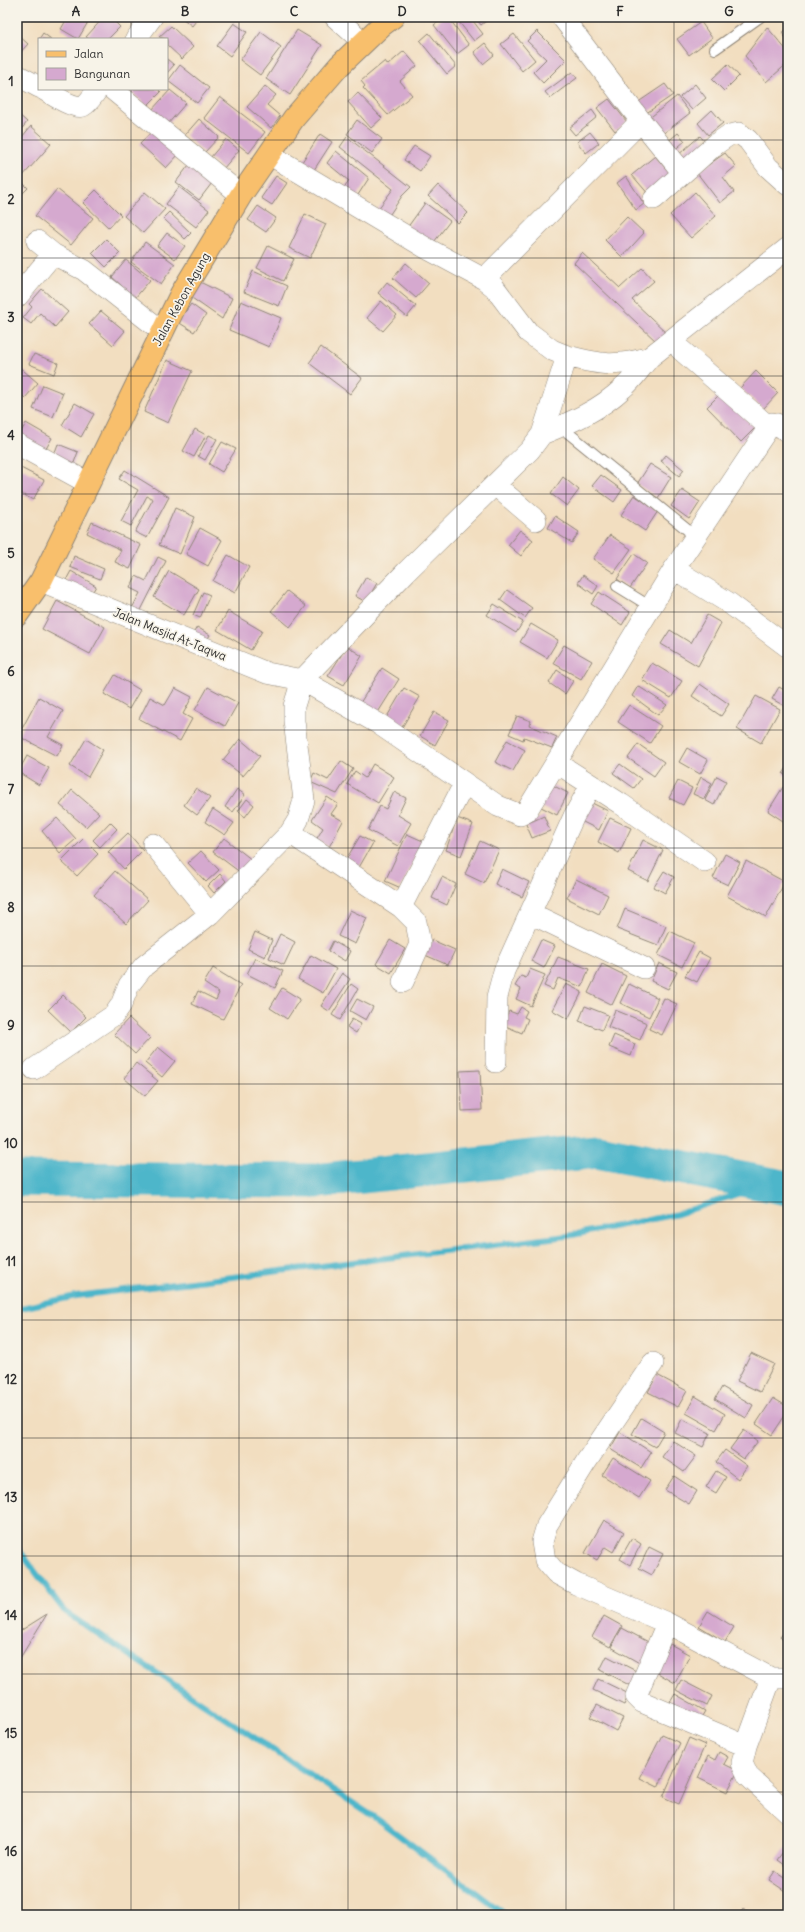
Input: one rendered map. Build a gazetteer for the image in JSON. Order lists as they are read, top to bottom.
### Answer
{
  "streets": {
    "main road": ["Jalan Kebon Agung"],
    "street": ["Jalan Masjid At-Taqwa"]
  },
  "crossings": [
    ["Jalan Kebon Agung", "Jalan Masjid At-Taqwa"]
  ],
  "legend": ["Jalan", "Bangunan"],
  "grid": {
    "columns": [
      "A",
      "B",
      "C",
      "D",
      "E",
      "F",
      "G"
    ],
    "rows": [
      "1",
      "2",
      "3",
      "4",
      "5",
      "6",
      "7",
      "8",
      "9",
      "10",
      "11",
      "12",
      "13",
      "14",
      "15",
      "16"
    ]
  }
}
